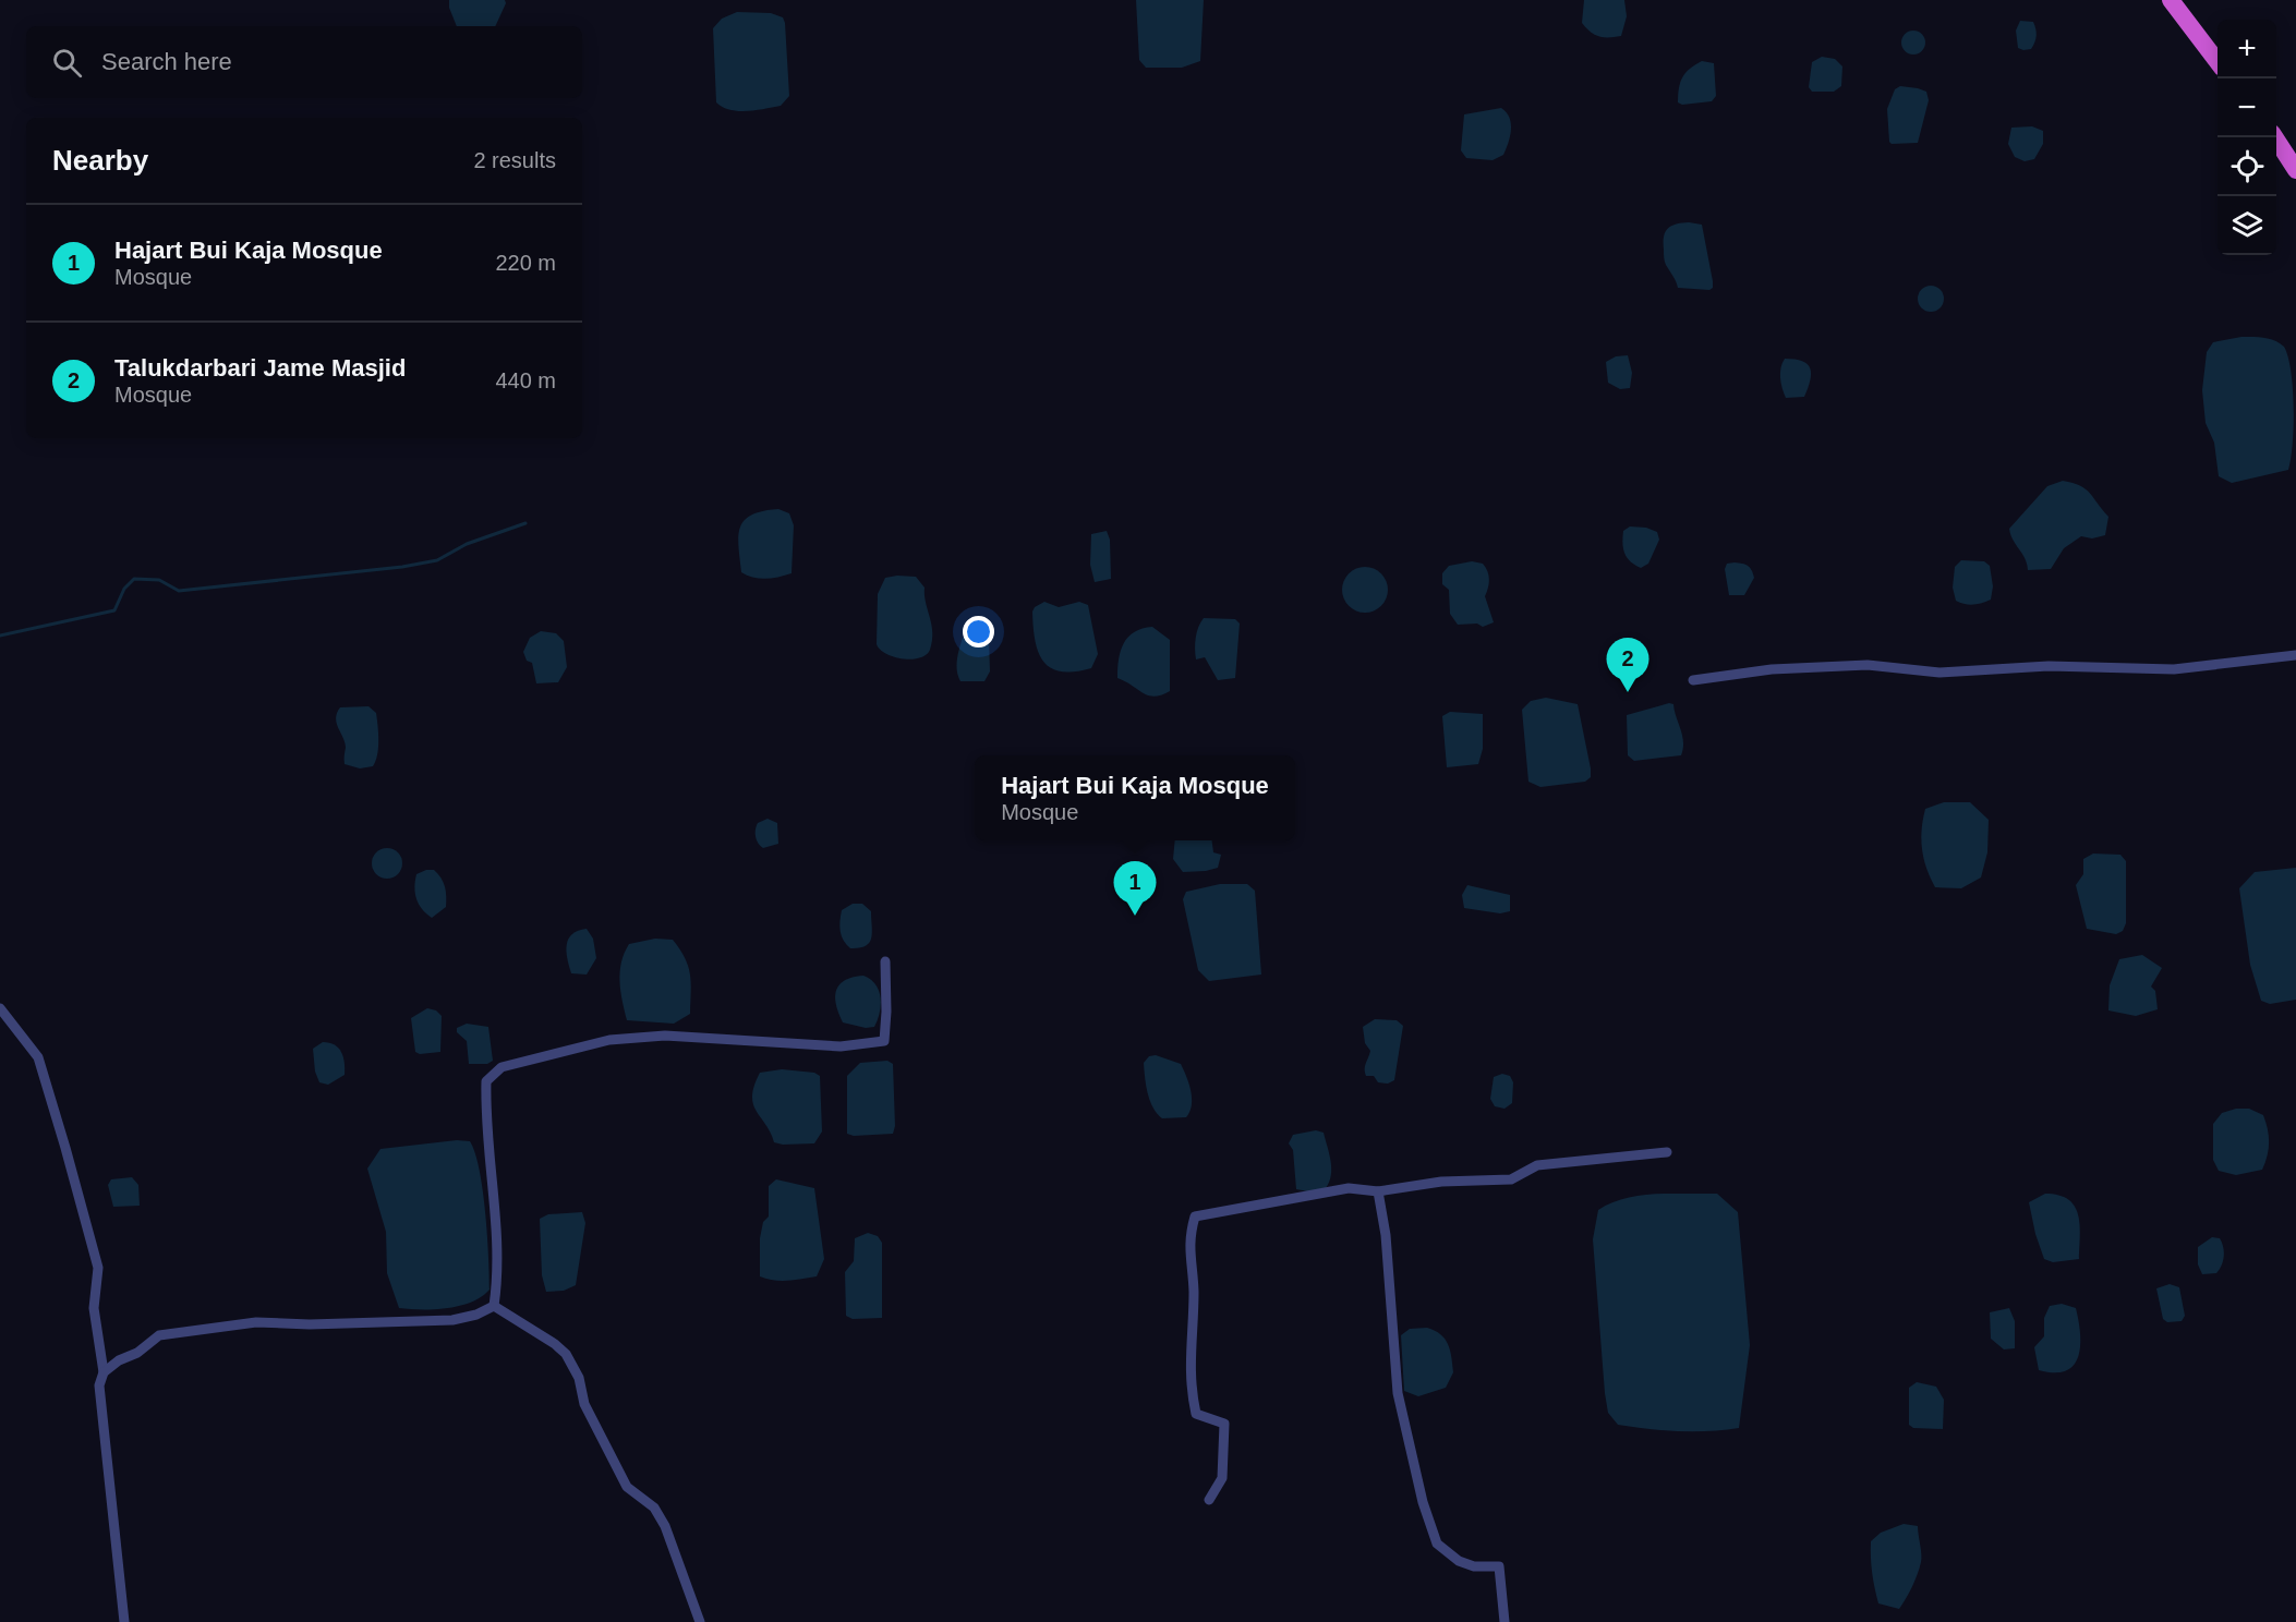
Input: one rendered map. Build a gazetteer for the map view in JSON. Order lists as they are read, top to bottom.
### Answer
{
  "page": {
    "map_buttons": ["+", "−"],
    "search": "Search here",
    "heading": ["Nearby", "2 results"],
    "list": [
      {
        "mark": "1",
        "name": "Hajart Bui Kaja Mosque",
        "note": "Mosque",
        "value": "220 m"
      },
      {
        "mark": "2",
        "name": "Talukdarbari Jame Masjid",
        "note": "Mosque",
        "value": "440 m"
      }
    ],
    "pins": ["2", "1"],
    "popup": ["Hajart Bui Kaja Mosque", "Mosque"]
  }
}
